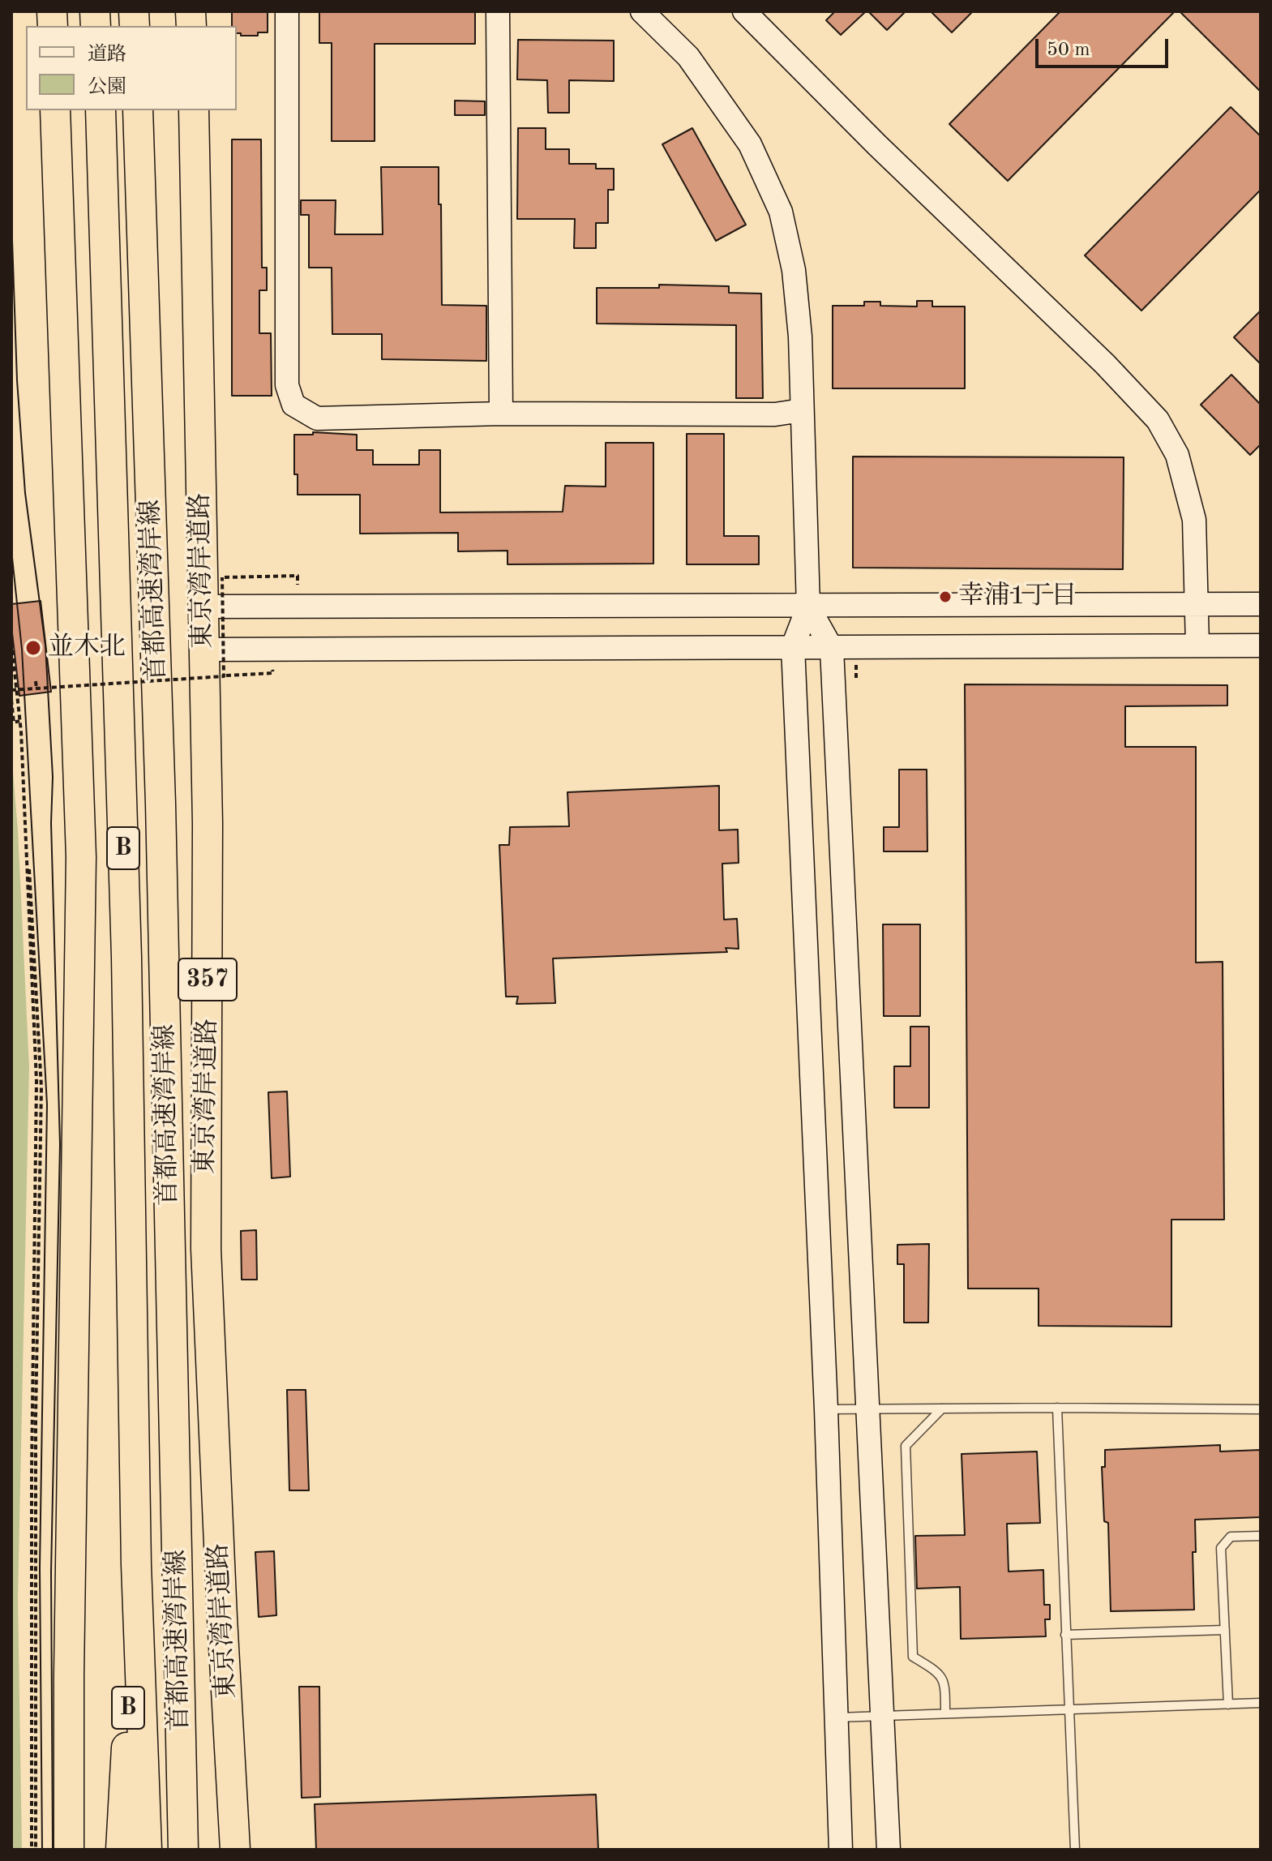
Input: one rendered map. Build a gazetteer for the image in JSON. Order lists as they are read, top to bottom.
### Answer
{
  "streets": {
    "highway": [
      "東京湾岸道路",
      "首都高速湾岸線",
      "B",
      "357"
    ]
  },
  "crossings": [
    ["首都高速湾岸線", "B"]
  ],
  "places": ["幸浦1丁目", "並木北"],
  "legend": ["道路", "公園"],
  "scale_bar": "50 m"
}
